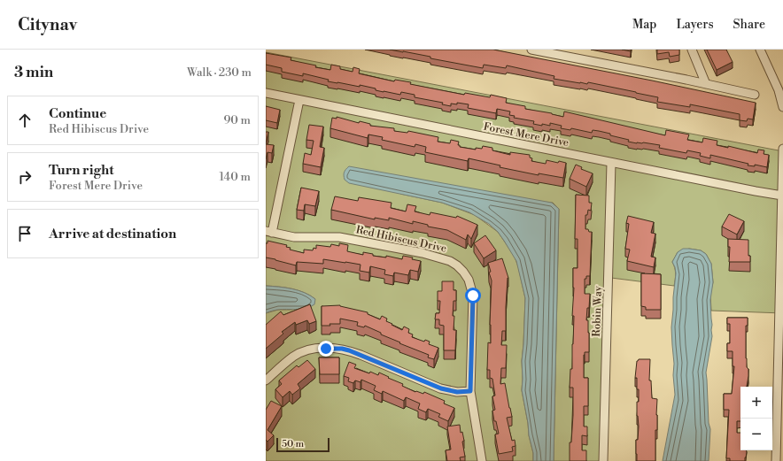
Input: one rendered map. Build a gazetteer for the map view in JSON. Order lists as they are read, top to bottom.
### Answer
{
  "streets": {
    "street": ["Forest Mere Drive", "Red Hibiscus Drive", "Robin Way"]
  },
  "crossings": [
    ["Forest Mere Drive", "Robin Way"]
  ],
  "scale_bar": "50 m",
  "page": {
    "header": "Citynav",
    "nav": ["Map", "Layers", "Share"],
    "heading": ["3 min", "Walk · 230 m"],
    "list": [
      ["Continue", "Red Hibiscus Drive", "90 m"],
      ["Turn right", "Forest Mere Drive", "140 m"],
      "Arrive at destination"
    ],
    "map_buttons": ["+", "−"],
    "scale": "50 m"
  }
}
